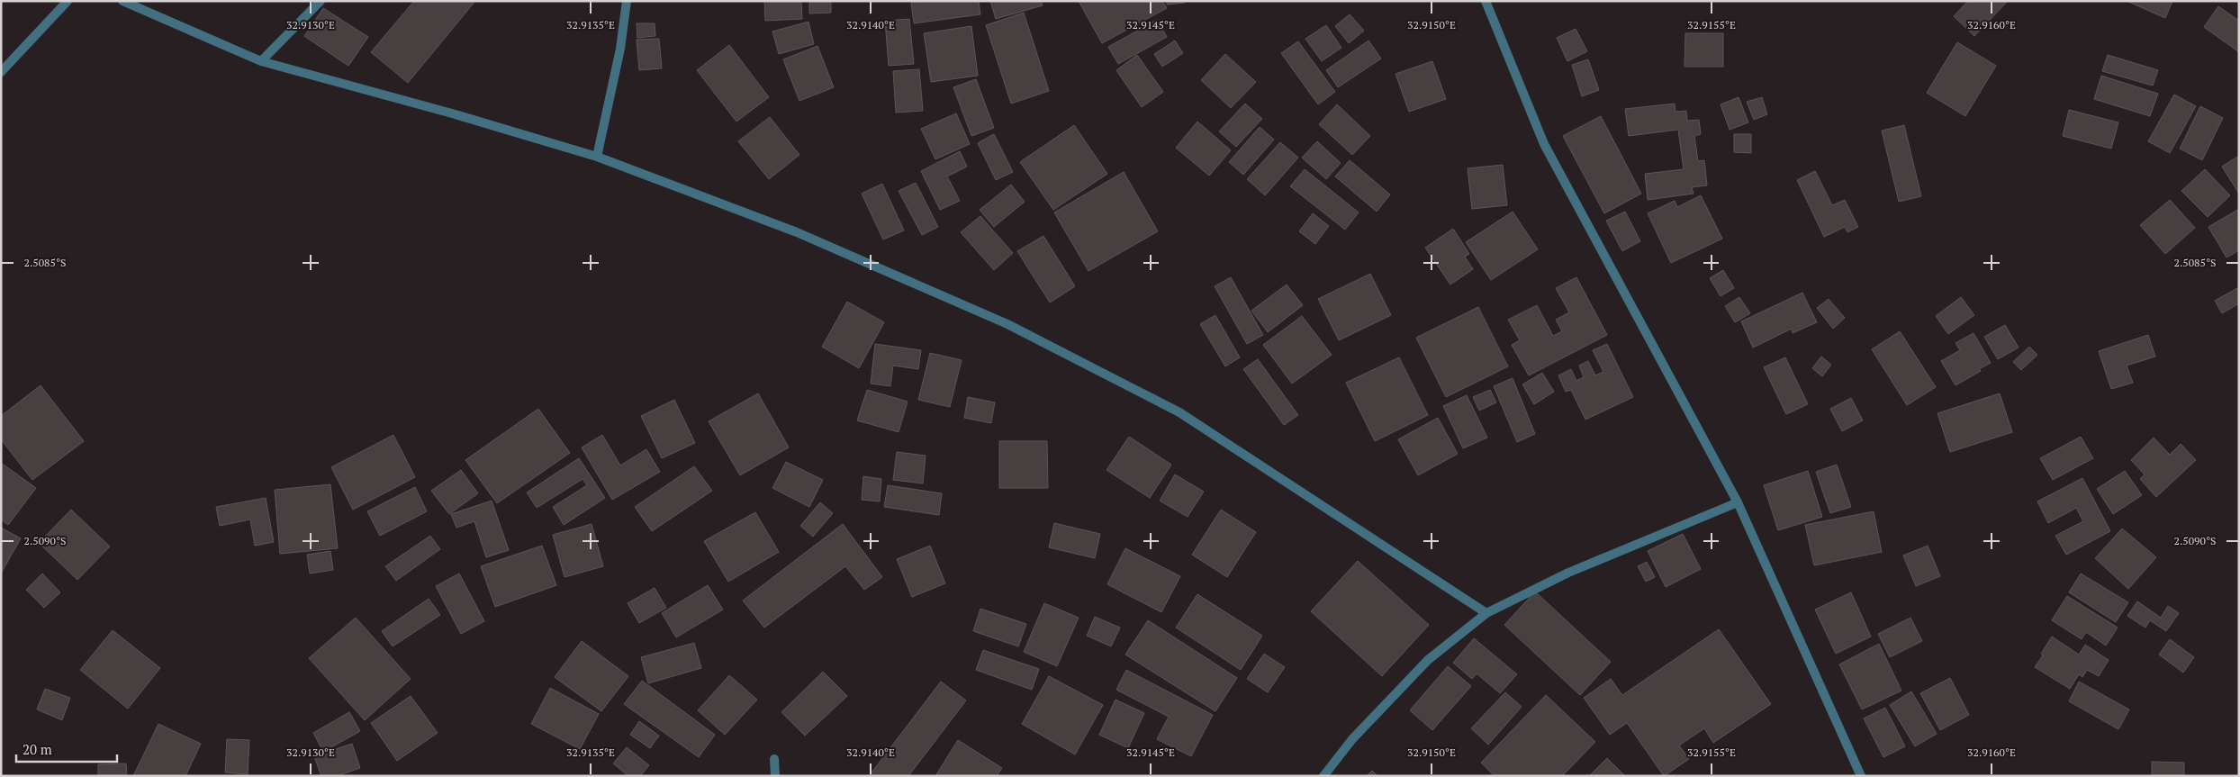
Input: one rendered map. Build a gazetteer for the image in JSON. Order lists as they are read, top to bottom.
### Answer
{
  "scale_bar": "20 m",
  "coordinates": [
    "32.9130°E",
    "32.9135°E",
    "32.9140°E",
    "32.9145°E",
    "32.9150°E",
    "32.9155°E",
    "32.9160°E",
    "2.5085°S",
    "2.5090°S"
  ]
}
